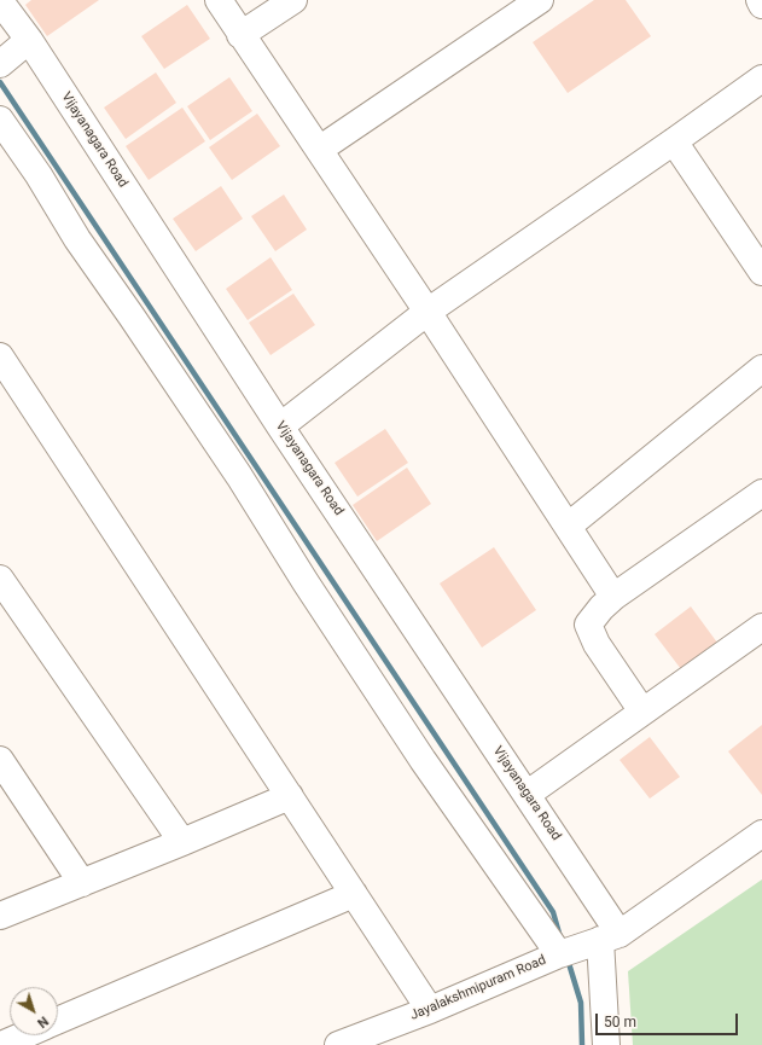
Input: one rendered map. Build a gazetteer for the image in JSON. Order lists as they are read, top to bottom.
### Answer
{
  "streets": {
    "street": ["Vijayanagara Road", "Jayalakshmipuram Road"]
  },
  "crossings": [
    ["Vijayanagara Road", "Jayalakshmipuram Road"]
  ],
  "scale_bar": "50 m",
  "north": "bottom right"
}
